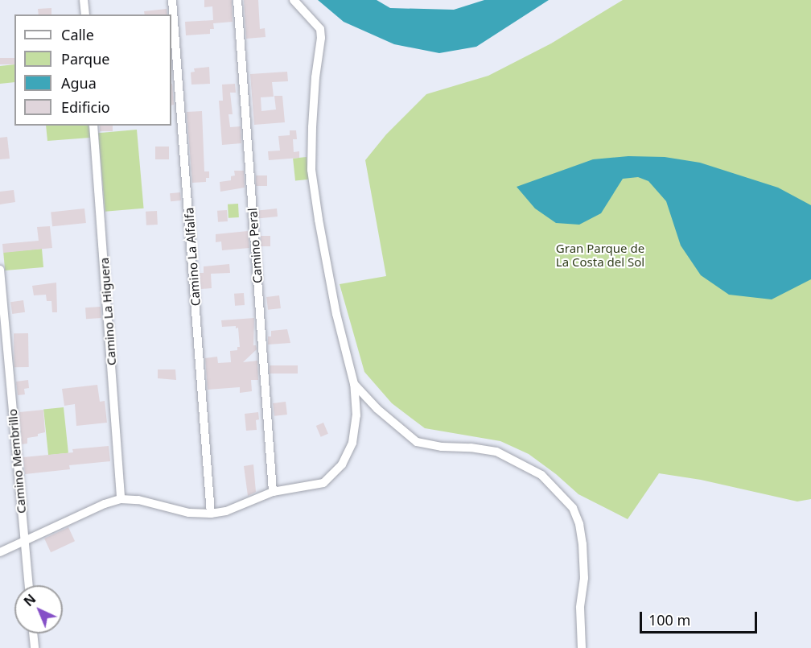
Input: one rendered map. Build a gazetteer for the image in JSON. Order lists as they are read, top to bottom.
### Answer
{
  "streets": {
    "street": [
      "Camino Peral",
      "Camino La Alfalfa",
      "Camino La Higuera",
      "Camino Membrillo"
    ]
  },
  "parks": ["Gran Parque de La Costa del Sol"],
  "legend": [
    "Calle",
    "Parque",
    "Agua",
    "Edificio"
  ],
  "scale_bar": "100 m",
  "north": "top left"
}
